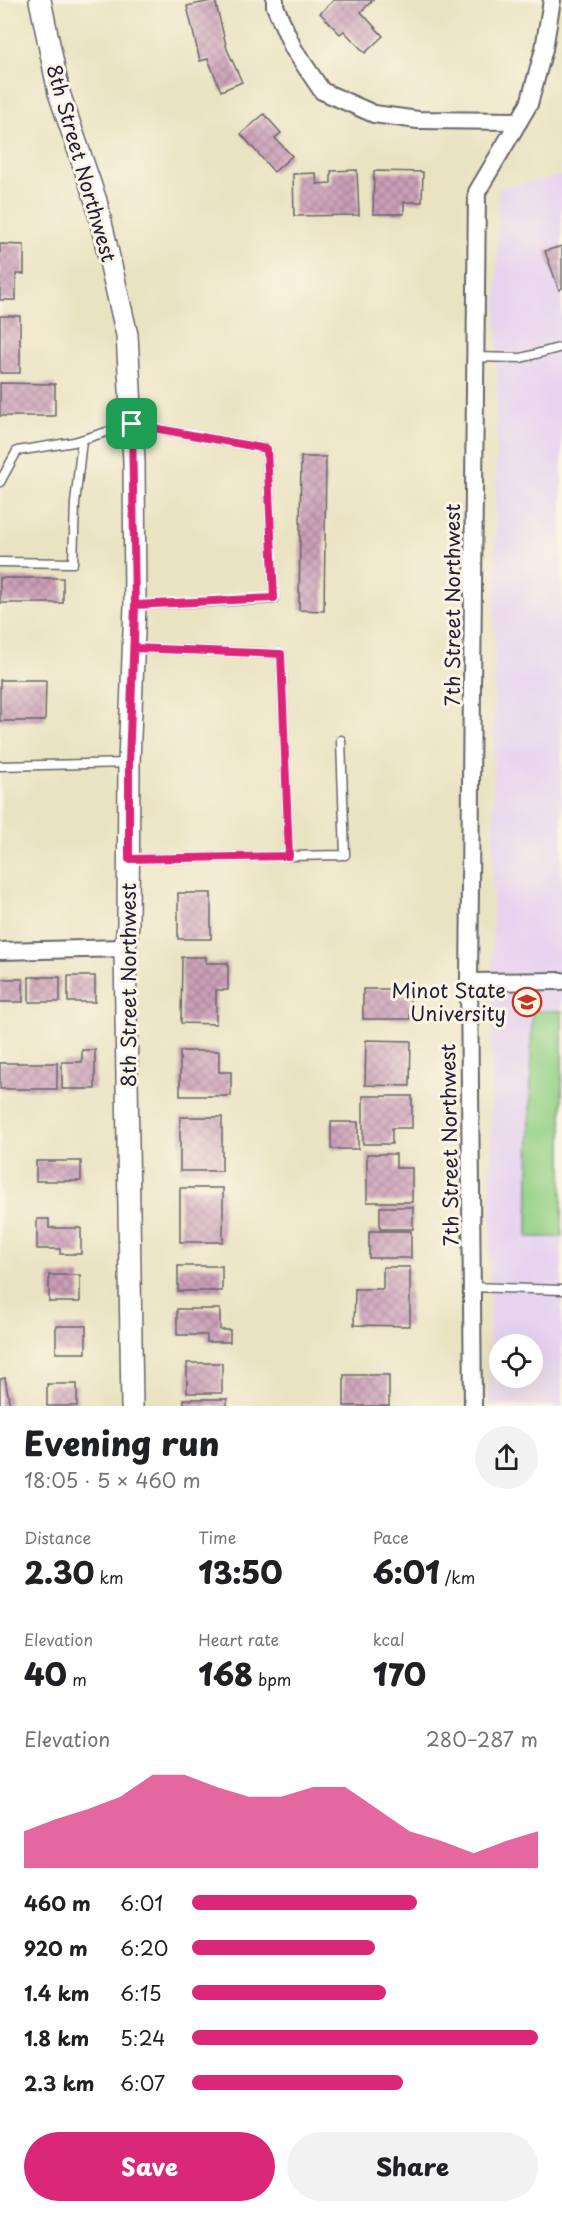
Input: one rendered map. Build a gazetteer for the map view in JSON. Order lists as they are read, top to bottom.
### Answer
{
  "streets": {
    "street": ["8th Street Northwest", "7th Street Northwest"]
  },
  "places": {
    "school or university": ["Minot State University"]
  },
  "page": {
    "heading": ["Evening run", "18:05 · 5 × 460 m"],
    "stats": [
      ["Distance", "2.30 km"],
      ["Time", "13:50"],
      ["Pace", "6:01 /km"],
      ["Elevation", "40 m"],
      ["Heart rate", "168 bpm"],
      ["kcal", "170"]
    ],
    "chart": ["Elevation", "280–287 m"],
    "list": [
      {
        "name": "460 m",
        "note": "6:01"
      },
      {
        "name": "920 m",
        "note": "6:20"
      },
      {
        "name": "1.4 km",
        "note": "6:15"
      },
      {
        "name": "1.8 km",
        "note": "5:24"
      },
      {
        "name": "2.3 km",
        "note": "6:07"
      }
    ],
    "buttons": ["Save", "Share"]
  }
}
